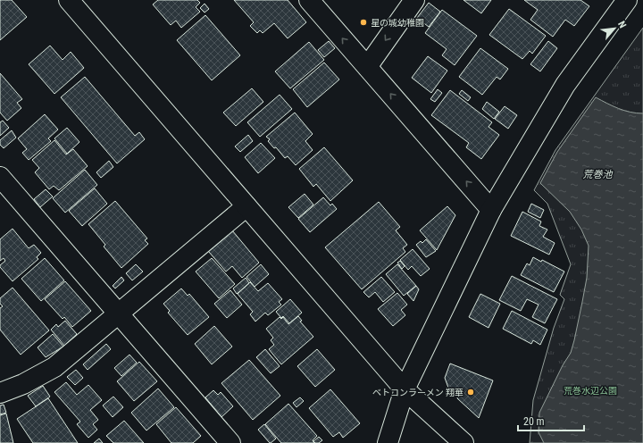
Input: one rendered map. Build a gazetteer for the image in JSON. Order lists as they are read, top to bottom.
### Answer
{
  "water": ["荒巻池"],
  "parks": ["荒巻水辺公園"],
  "places": ["星の城幼稚園", "ベトコンラーメン 翔華"],
  "scale_bar": "20 m",
  "north": "top right"
}
